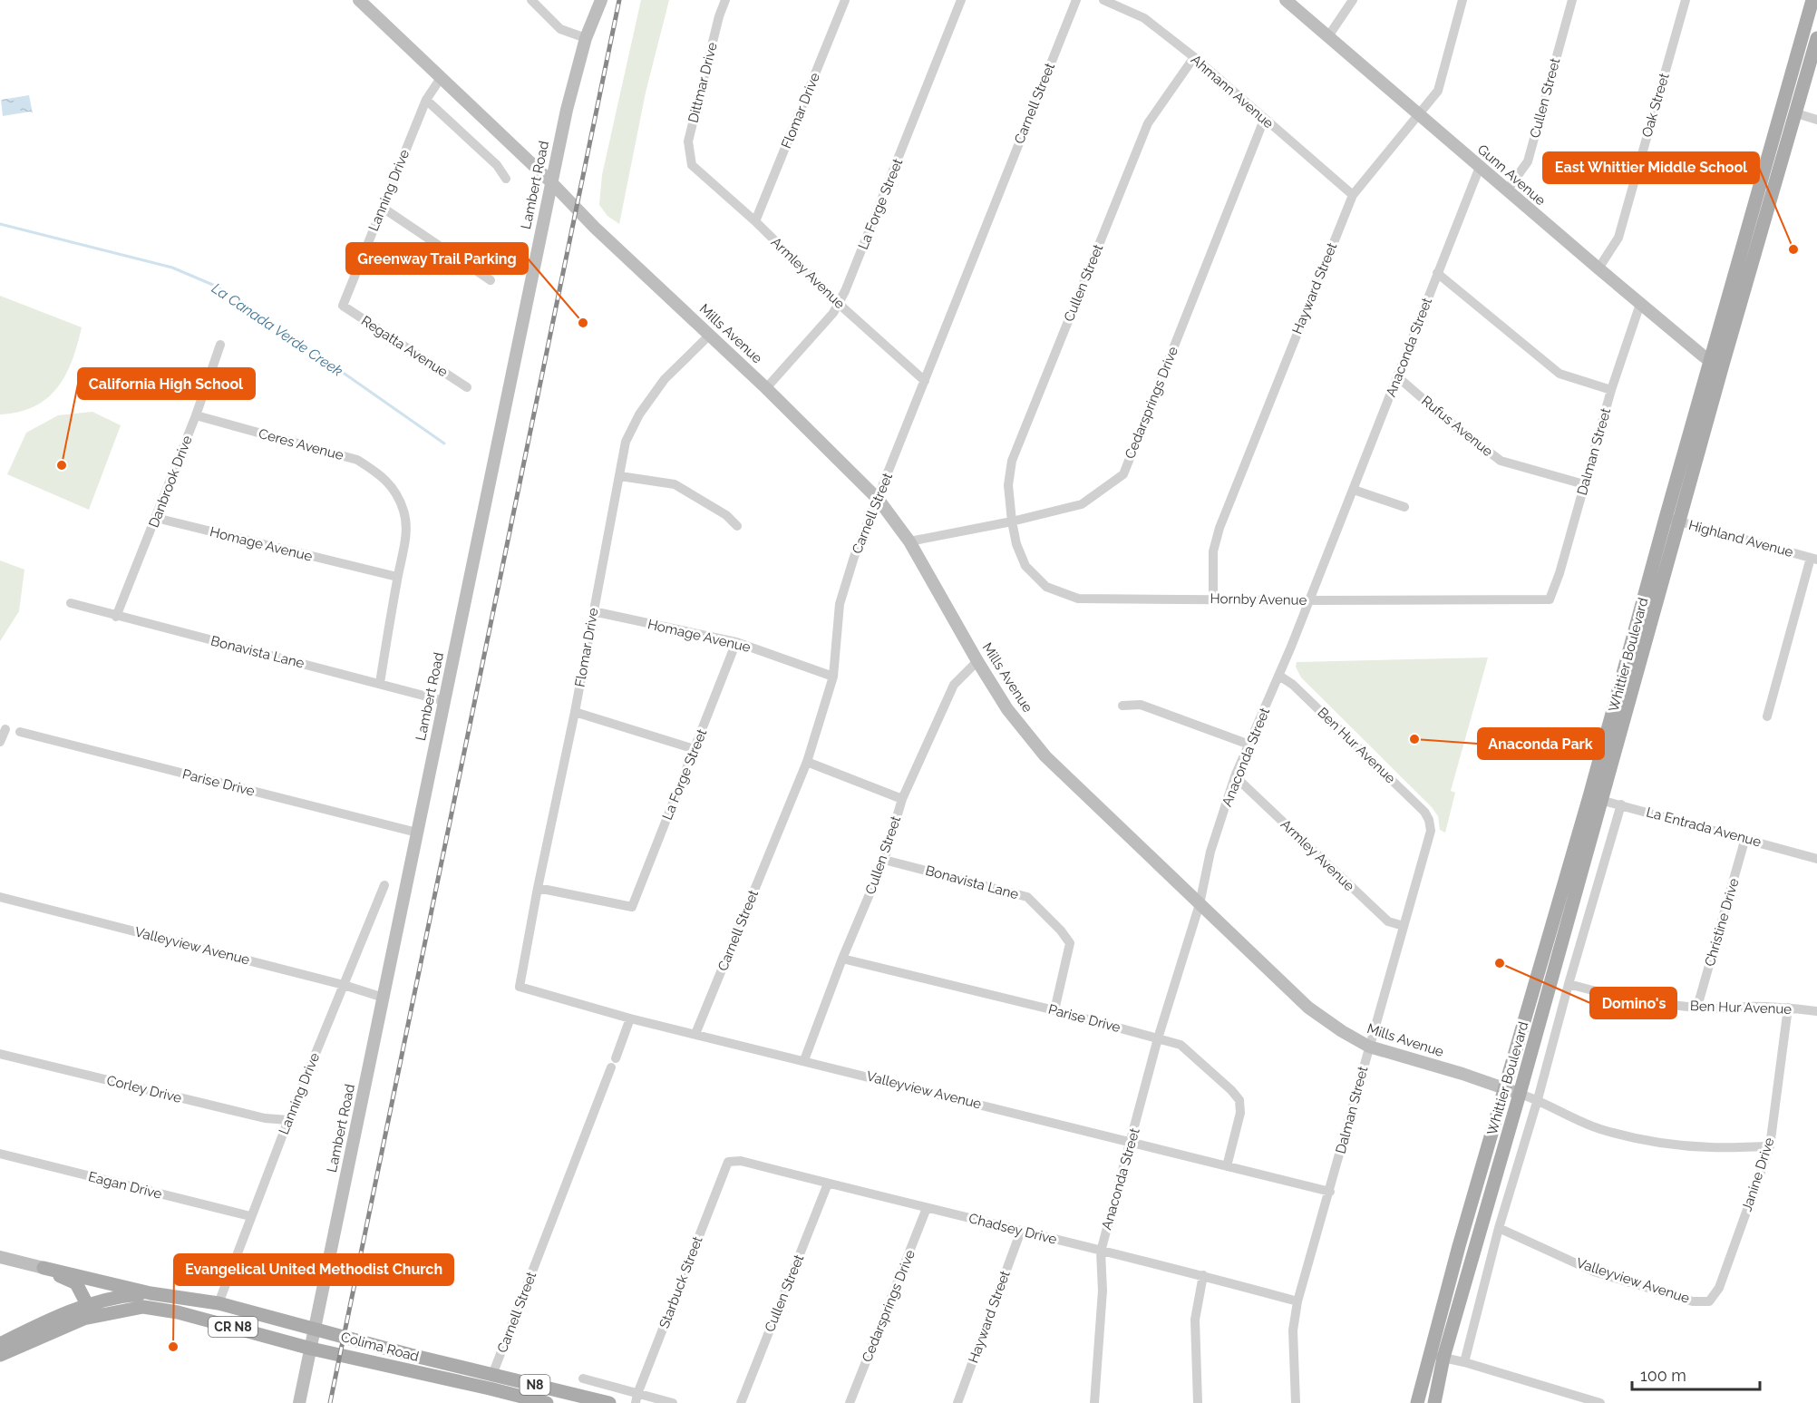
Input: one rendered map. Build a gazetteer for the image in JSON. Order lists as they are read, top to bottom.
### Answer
{
  "streets": {
    "main road": [
      "Whittier Boulevard",
      "CR N8",
      "Colima Road",
      "N8"
    ],
    "street": [
      "Dittmar Drive",
      "Ahmann Avenue",
      "Cullen Street",
      "Carnell Street",
      "Oak Street",
      "Flomar Drive",
      "Gunn Avenue",
      "Lambert Road",
      "Lanning Drive",
      "La Forge Street",
      "Armley Avenue",
      "Hayward Street",
      "Mills Avenue",
      "Regatta Avenue",
      "Anaconda Street",
      "Cedarsprings Drive",
      "Rufus Avenue",
      "Ceres Avenue",
      "Dalman Street",
      "Danbrook Drive",
      "Highland Avenue",
      "Homage Avenue",
      "Hornby Avenue",
      "Bonavista Lane",
      "Ben Hur Avenue",
      "Parise Drive",
      "La Entrada Avenue",
      "Christine Drive",
      "Valleyview Avenue",
      "Corley Drive",
      "Janine Drive",
      "Eagan Drive",
      "Chadsey Drive",
      "Starbuck Street"
    ]
  },
  "crossings": [
    ["Dittmar Drive", "Armley Avenue"],
    ["Ahmann Avenue", "Cullen Street"],
    ["Ahmann Avenue", "Hayward Street"],
    ["Ahmann Avenue", "Cedarsprings Drive"],
    ["Cullen Street", "Gunn Avenue"],
    ["Cullen Street", "Mills Avenue"],
    ["Cullen Street", "Cedarsprings Drive"],
    ["Cullen Street", "Hornby Avenue"],
    ["Cullen Street", "Bonavista Lane"],
    ["Cullen Street", "Parise Drive"],
    ["Cullen Street", "Valleyview Avenue"],
    ["Cullen Street", "Chadsey Drive"],
    ["Carnell Street", "Armley Avenue"],
    ["Carnell Street", "Mills Avenue"],
    ["Carnell Street", "Homage Avenue"],
    ["Carnell Street", "Valleyview Avenue"],
    ["Carnell Street", "Colima Road"],
    ["Oak Street", "Gunn Avenue"],
    ["Flomar Drive", "La Forge Street"],
    ["Flomar Drive", "Armley Avenue"],
    ["Flomar Drive", "Mills Avenue"],
    ["Flomar Drive", "Homage Avenue"],
    ["Flomar Drive", "Valleyview Avenue"],
    ["Gunn Avenue", "Hayward Street"],
    ["Gunn Avenue", "Anaconda Street"],
    ["Gunn Avenue", "Dalman Street"],
    ["Gunn Avenue", "Whittier Boulevard"],
    ["Lambert Road", "Mills Avenue"],
    ["Lambert Road", "Bonavista Lane"],
    ["Lambert Road", "Parise Drive"],
    ["Lambert Road", "Valleyview Avenue"],
    ["Lambert Road", "Colima Road"],
    ["Lanning Drive", "Mills Avenue"],
    ["Lanning Drive", "Regatta Avenue"],
    ["Lanning Drive", "Valleyview Avenue"],
    ["Lanning Drive", "Corley Drive"],
    ["Lanning Drive", "Eagan Drive"],
    ["Lanning Drive", "Colima Road"],
    ["La Forge Street", "Armley Avenue"],
    ["La Forge Street", "Mills Avenue"],
    ["La Forge Street", "Homage Avenue"],
    ["Armley Avenue", "Anaconda Street"],
    ["Armley Avenue", "Dalman Street"],
    ["Hayward Street", "Hornby Avenue"],
    ["Hayward Street", "Chadsey Drive"],
    ["Mills Avenue", "Anaconda Street"],
    ["Mills Avenue", "Cedarsprings Drive"],
    ["Mills Avenue", "Dalman Street"],
    ["Mills Avenue", "Whittier Boulevard"],
    ["Mills Avenue", "Janine Drive"],
    ["Anaconda Street", "Rufus Avenue"],
    ["Anaconda Street", "Hornby Avenue"],
    ["Anaconda Street", "Ben Hur Avenue"],
    ["Anaconda Street", "Parise Drive"],
    ["Anaconda Street", "Valleyview Avenue"],
    ["Anaconda Street", "Chadsey Drive"],
    ["Cedarsprings Drive", "Hornby Avenue"],
    ["Cedarsprings Drive", "Chadsey Drive"],
    ["Rufus Avenue", "Dalman Street"],
    ["Ceres Avenue", "Danbrook Drive"],
    ["Ceres Avenue", "Homage Avenue"],
    ["Dalman Street", "Hornby Avenue"],
    ["Dalman Street", "Ben Hur Avenue"],
    ["Dalman Street", "Valleyview Avenue"],
    ["Dalman Street", "Chadsey Drive"],
    ["Danbrook Drive", "Homage Avenue"],
    ["Danbrook Drive", "Bonavista Lane"],
    ["Highland Avenue", "Whittier Boulevard"],
    ["Bonavista Lane", "Parise Drive"],
    ["Whittier Boulevard", "La Entrada Avenue"],
    ["Ben Hur Avenue", "Christine Drive"],
    ["Ben Hur Avenue", "Janine Drive"],
    ["Parise Drive", "Valleyview Avenue"],
    ["La Entrada Avenue", "Christine Drive"],
    ["Valleyview Avenue", "Janine Drive"],
    ["Chadsey Drive", "Starbuck Street"],
    ["CR N8", "Colima Road"]
  ],
  "water": ["La Canada Verde Creek"],
  "places": [
    "East Whittier Middle School",
    "Greenway Trail Parking",
    "California High School",
    "Anaconda Park",
    "Domino's",
    "Evangelical United Methodist Church"
  ],
  "scale_bar": "100 m"
}
